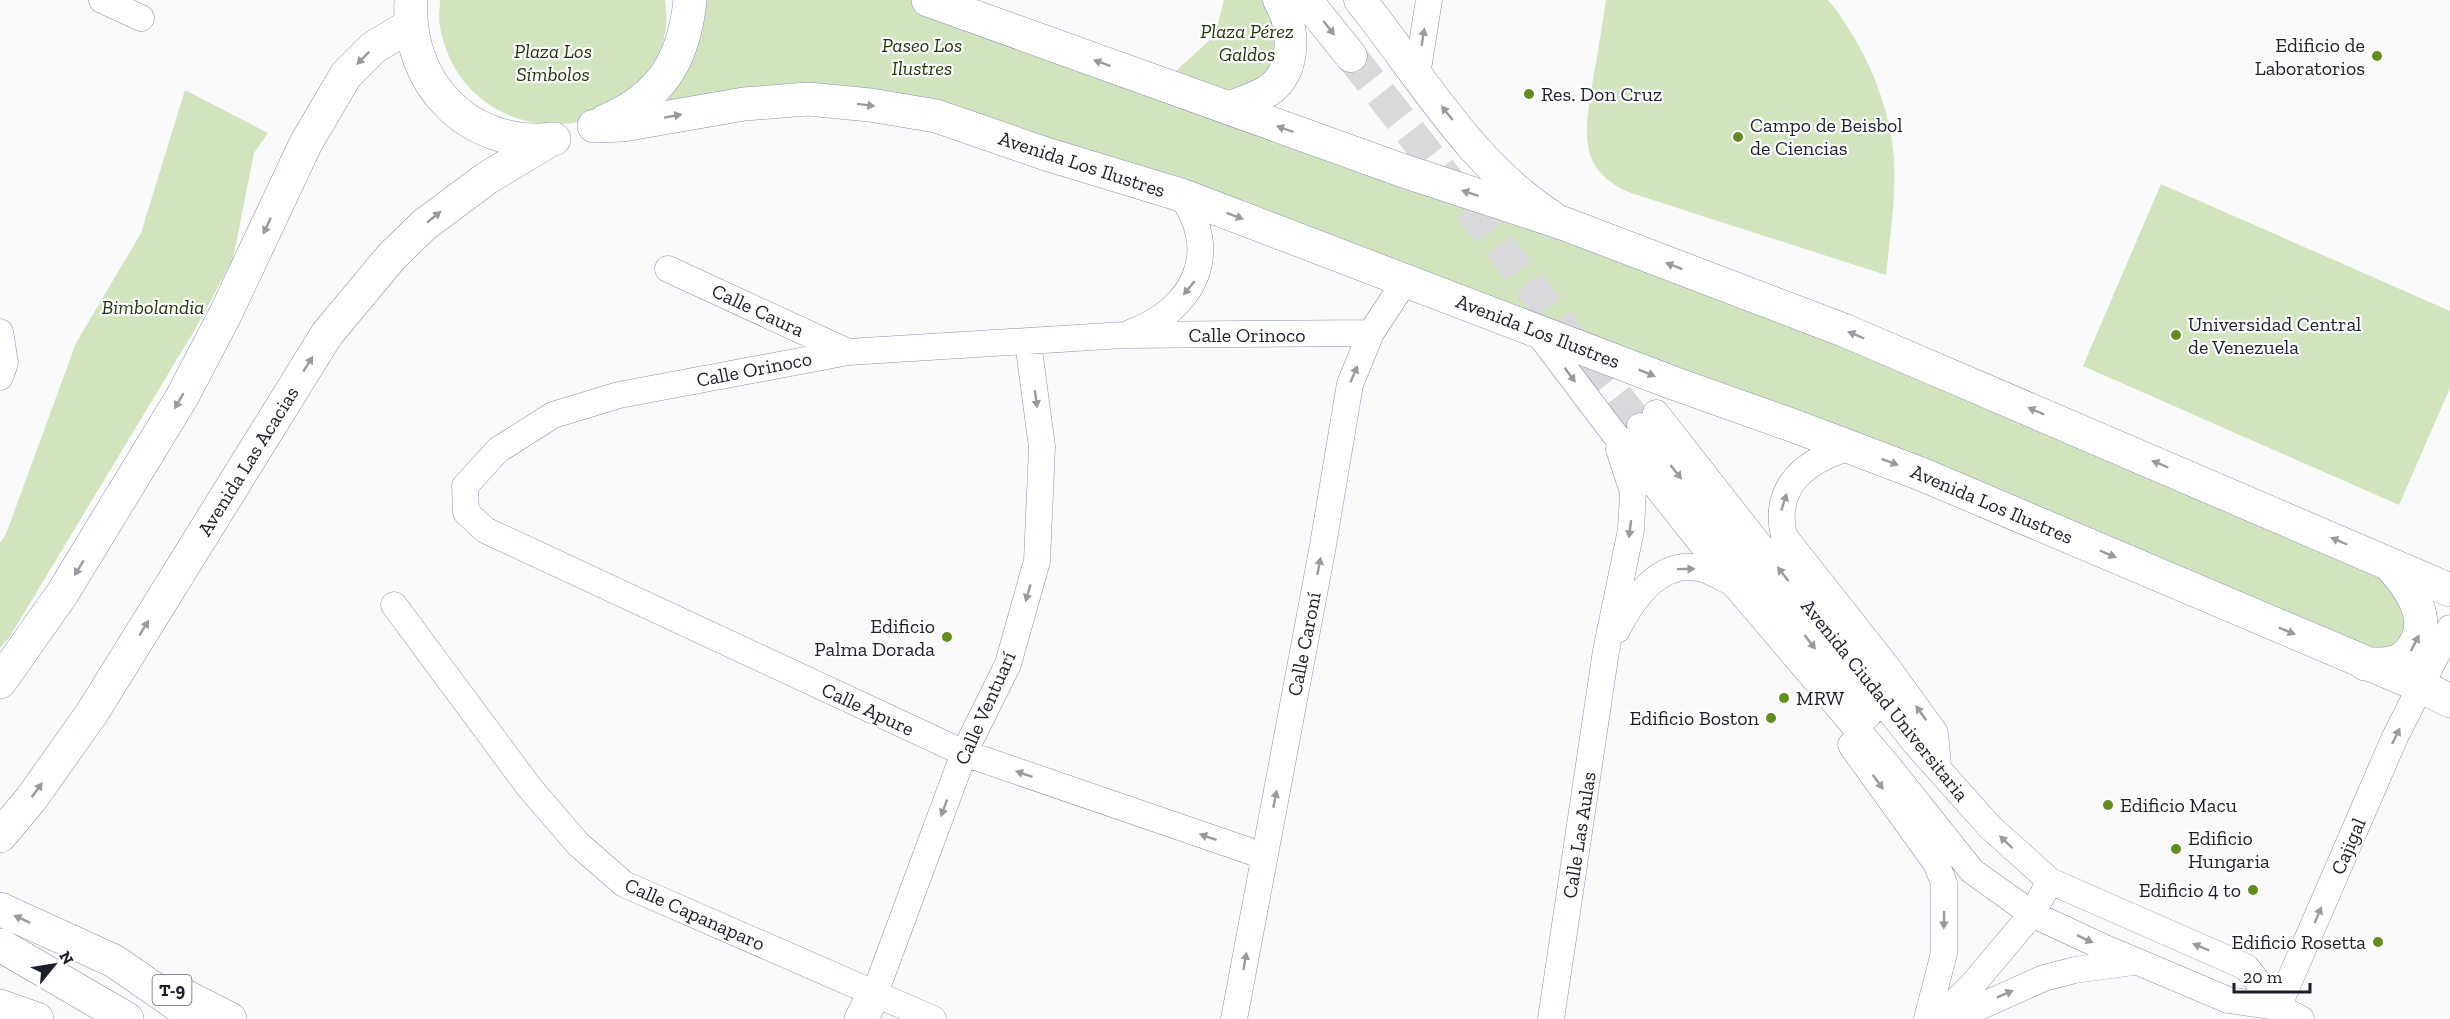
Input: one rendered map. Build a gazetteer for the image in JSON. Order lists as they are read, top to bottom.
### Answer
{
  "streets": {
    "main road": ["Avenida Los Ilustres", "Avenida Las Acacias", "T-9"],
    "street": [
      "Calle Caura",
      "Calle Orinoco",
      "Calle Caroní",
      "Avenida Ciudad Universitaria",
      "Calle Ventuarí",
      "Calle Apure",
      "Calle Las Aulas",
      "Cajigal",
      "Calle Capanaparo"
    ]
  },
  "crossings": [
    ["Avenida Los Ilustres", "Calle Orinoco"],
    ["Avenida Los Ilustres", "Calle Caroní"],
    ["Avenida Los Ilustres", "Avenida Ciudad Universitaria"],
    ["Avenida Los Ilustres", "Cajigal"],
    ["Calle Caura", "Calle Orinoco"],
    ["Calle Orinoco", "Calle Caroní"],
    ["Calle Orinoco", "Calle Ventuarí"],
    ["Calle Orinoco", "Calle Apure"],
    ["Calle Caroní", "Calle Apure"],
    ["Avenida Ciudad Universitaria", "Calle Las Aulas"],
    ["Avenida Ciudad Universitaria", "Cajigal"],
    ["Calle Ventuarí", "Calle Apure"],
    ["Calle Ventuarí", "Calle Capanaparo"]
  ],
  "one_way": [
    "Calle Caroní",
    "Calle Ventuarí",
    "Calle Apure",
    "Cajigal"
  ],
  "parks": [
    "Plaza Pérez Galdos",
    "Paseo Los Ilustres",
    "Plaza Los Símbolos",
    "Bimbolandia"
  ],
  "places": [
    "Edificio de Laboratorios",
    "Res. Don Cruz",
    "Campo de Beisbol de Ciencias",
    "Universidad Central de Venezuela",
    "Edificio Palma Dorada",
    "MRW",
    "Edificio Boston",
    "Edificio Macu",
    "Edificio Hungaria",
    "Edificio 4 to",
    "Edificio Rosetta"
  ],
  "scale_bar": "20 m",
  "north": "top right"
}
